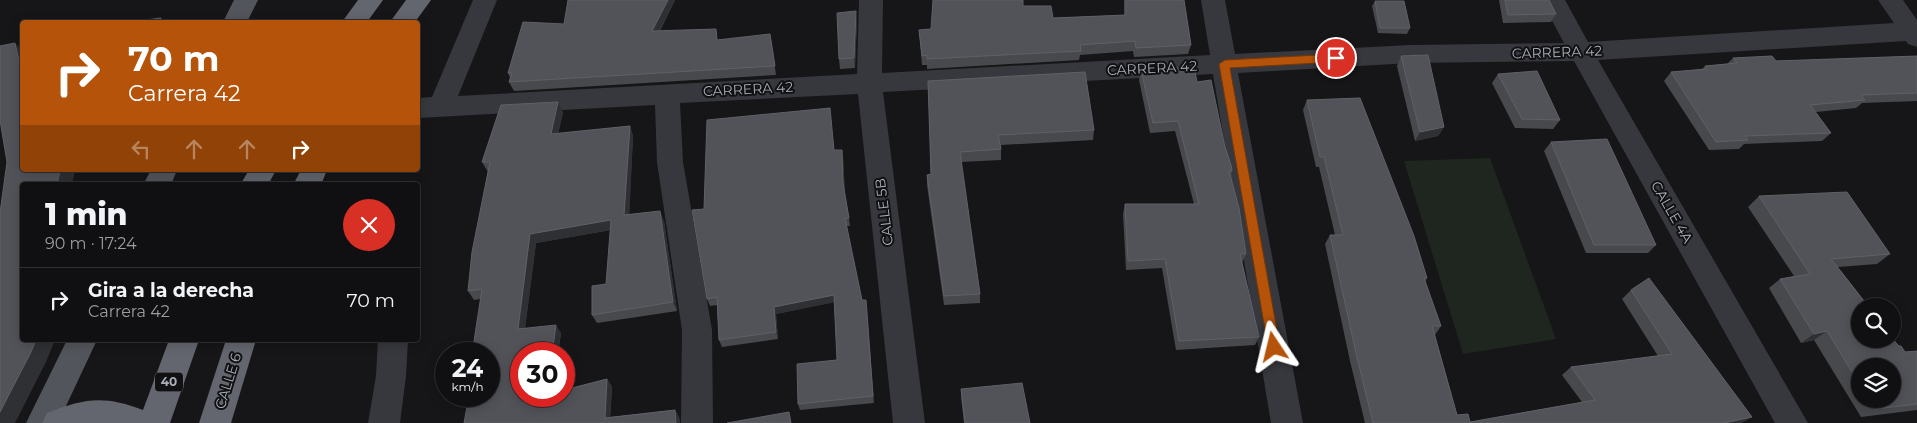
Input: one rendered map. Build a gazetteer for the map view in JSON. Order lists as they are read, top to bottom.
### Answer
{
  "streets": {
    "highway": ["CALLE 6", "40"],
    "street": ["CARRERA 42", "CALLE 5B", "CALLE 4A"]
  },
  "crossings": [
    ["CARRERA 42", "CALLE 5B"],
    ["CARRERA 42", "CALLE 4A"]
  ],
  "page": {
    "turn": ["70 m", "Carrera 42"],
    "heading": ["1 min", "90 m · 17:24"],
    "list": [
      {
        "name": "Gira a la derecha",
        "note": "Carrera 42",
        "value": "70 m"
      }
    ],
    "speed": "24 km/h",
    "limit": "30"
  }
}
